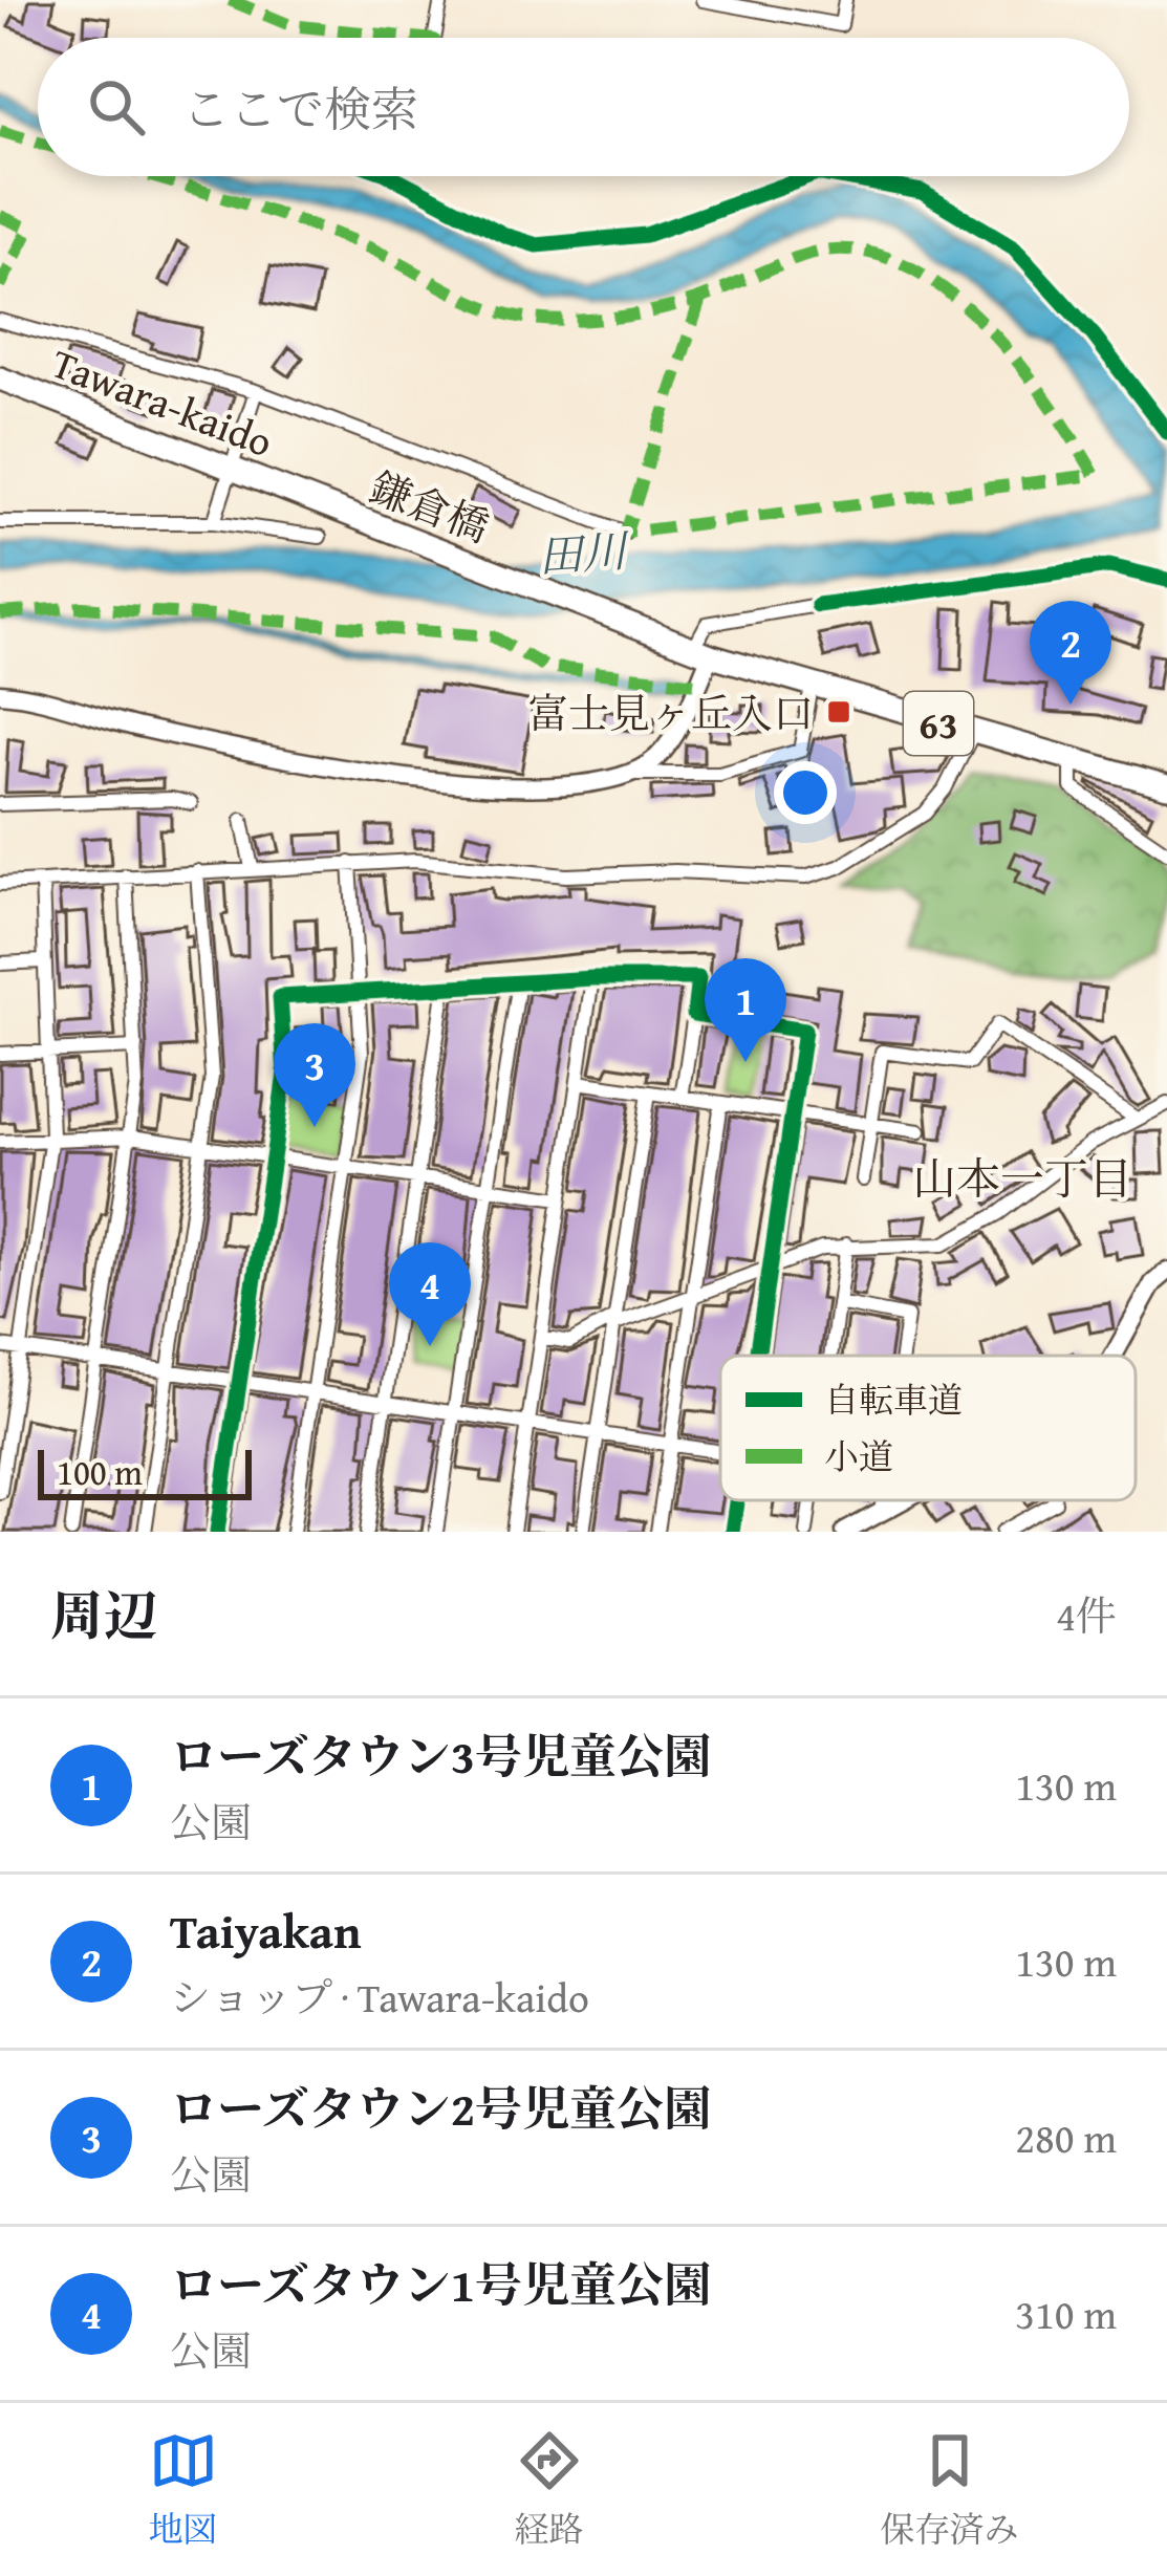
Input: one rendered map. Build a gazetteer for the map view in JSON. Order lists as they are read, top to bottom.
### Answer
{
  "streets": {
    "main road": ["Tawara-kaido", "鎌倉橋", "63"]
  },
  "crossings": [
    ["Tawara-kaido", "鎌倉橋"],
    ["鎌倉橋", "63"]
  ],
  "districts": ["山本一丁目"],
  "water": ["田川"],
  "places": {
    "transit": ["富士見ヶ丘入口"]
  },
  "legend": ["自転車道", "小道"],
  "scale_bar": "100 m",
  "page": {
    "search": "ここで検索",
    "pins": [
      "2",
      "1",
      "3",
      "4"
    ],
    "scale": "100 m",
    "heading": ["周辺", "4件"],
    "list": [
      {
        "mark": "1",
        "name": "ローズタウン3号児童公園",
        "note": "公園",
        "value": "130 m"
      },
      {
        "mark": "2",
        "name": "Taiyakan",
        "note": "ショップ · Tawara-kaido",
        "value": "130 m"
      },
      {
        "mark": "3",
        "name": "ローズタウン2号児童公園",
        "note": "公園",
        "value": "280 m"
      },
      {
        "mark": "4",
        "name": "ローズタウン1号児童公園",
        "note": "公園",
        "value": "310 m"
      }
    ],
    "nav": ["地図", "経路", "保存済み"]
  }
}
